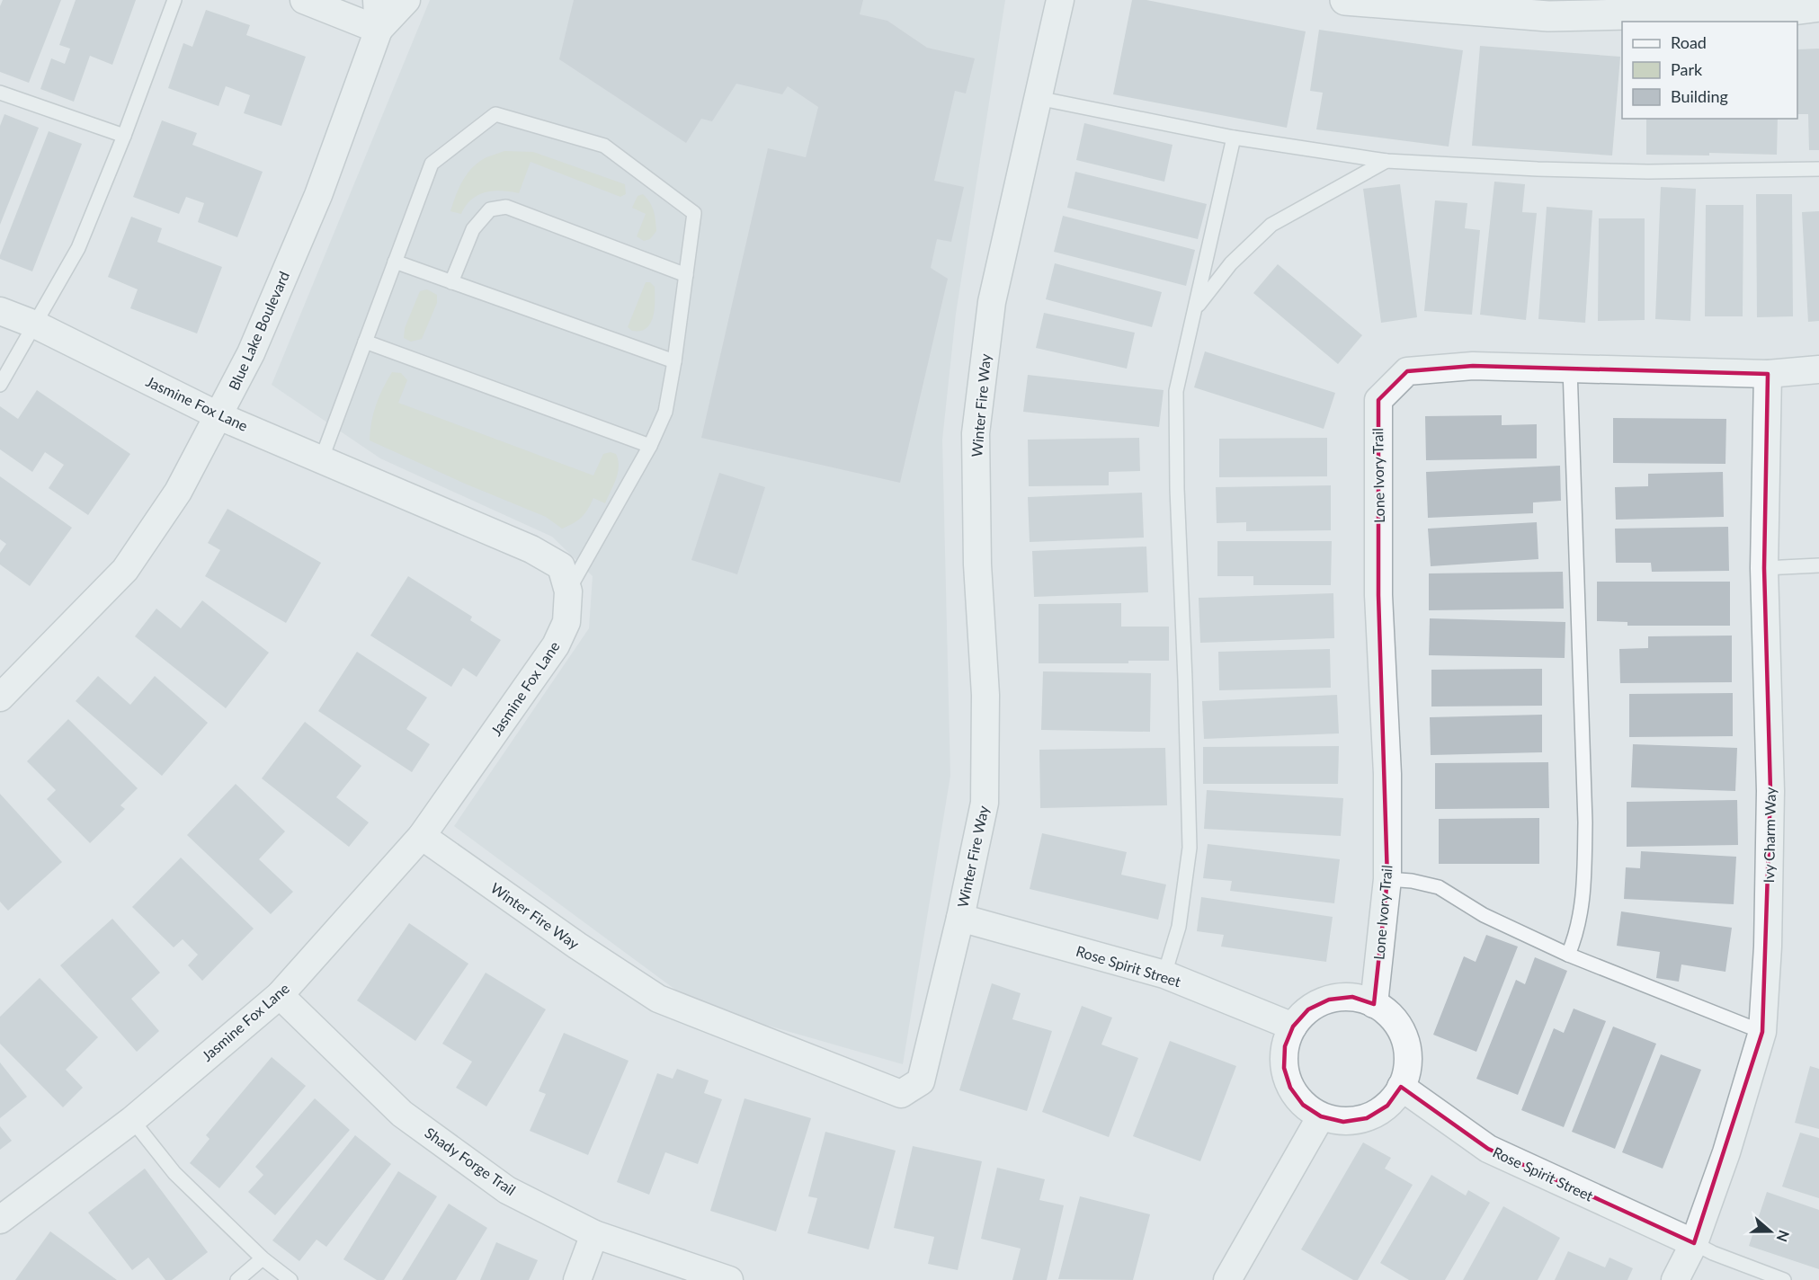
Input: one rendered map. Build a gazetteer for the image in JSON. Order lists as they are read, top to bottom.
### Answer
{
  "streets": {
    "street": [
      "Blue Lake Boulevard",
      "Jasmine Fox Lane",
      "Winter Fire Way",
      "Lone Ivory Trail",
      "Ivy Charm Way",
      "Rose Spirit Street",
      "Shady Forge Trail"
    ]
  },
  "crossings": [
    ["Blue Lake Boulevard", "Jasmine Fox Lane"],
    ["Jasmine Fox Lane", "Winter Fire Way"],
    ["Jasmine Fox Lane", "Shady Forge Trail"],
    ["Winter Fire Way", "Rose Spirit Street"],
    ["Lone Ivory Trail", "Ivy Charm Way"],
    ["Lone Ivory Trail", "Rose Spirit Street"],
    ["Ivy Charm Way", "Rose Spirit Street"]
  ],
  "legend": ["Road", "Park", "Building"],
  "north": "right"
}
